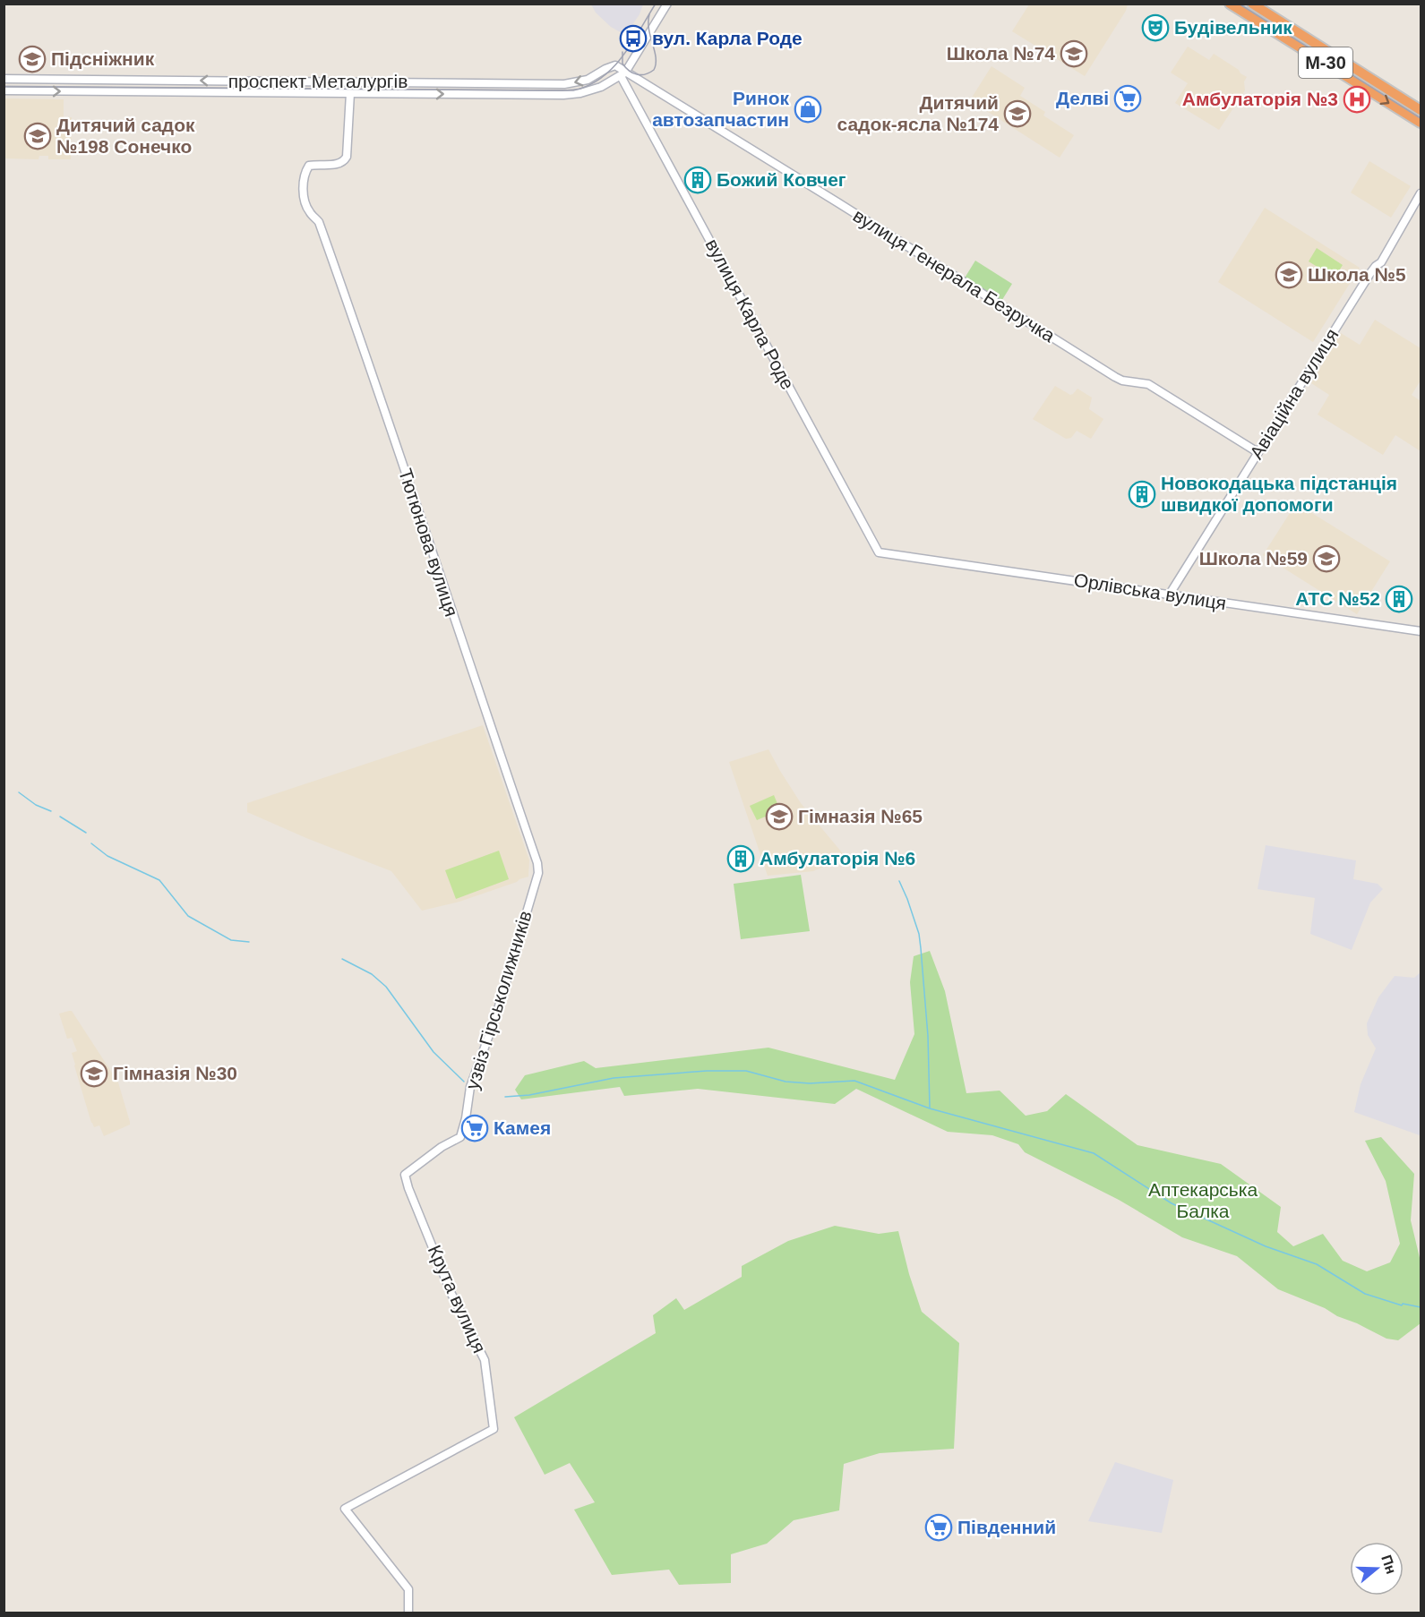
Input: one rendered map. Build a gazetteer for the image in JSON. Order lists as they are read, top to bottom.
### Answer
{
  "streets": {
    "highway": ["М-30"],
    "street": [
      "проспект Металургів",
      "вулиця Генерала Безручка",
      "вулиця Карла Роде",
      "Авіаційна вулиця",
      "Тютюнова вулиця",
      "Орлівська вулиця",
      "узвіз Гірськолижників",
      "Крута вулиця"
    ]
  },
  "crossings": [
    ["проспект Металургів", "вулиця Генерала Безручка"],
    ["проспект Металургів", "вулиця Карла Роде"],
    ["проспект Металургів", "Тютюнова вулиця"],
    ["вулиця Генерала Безручка", "вулиця Карла Роде"],
    ["вулиця Генерала Безручка", "Авіаційна вулиця"],
    ["вулиця Карла Роде", "Орлівська вулиця"],
    ["Авіаційна вулиця", "Орлівська вулиця"],
    ["Тютюнова вулиця", "узвіз Гірськолижників"],
    ["узвіз Гірськолижників", "Крута вулиця"]
  ],
  "parks": ["Аптекарська Балка"],
  "places": {
    "theatre": ["Будівельник"],
    "bus stop": ["вул. Карла Роде"],
    "school or university": [
      "Школа №74",
      "Підсніжник",
      "Дитячий садок-ясла №174",
      "Дитячий садок №198 Сонечко",
      "Школа №5",
      "Школа №59",
      "Гімназія №65",
      "Гімназія №30"
    ],
    "supermarket": ["Делві", "Камея", "Південний"],
    "hospital": ["Амбулаторія №3"],
    "shop": ["Ринок автозапчастин"],
    "building": [
      "Божий Ковчег",
      "Новокодацька підстанція швидкої допомоги",
      "АТС №52",
      "Амбулаторія №6"
    ]
  },
  "north": "right"
}
